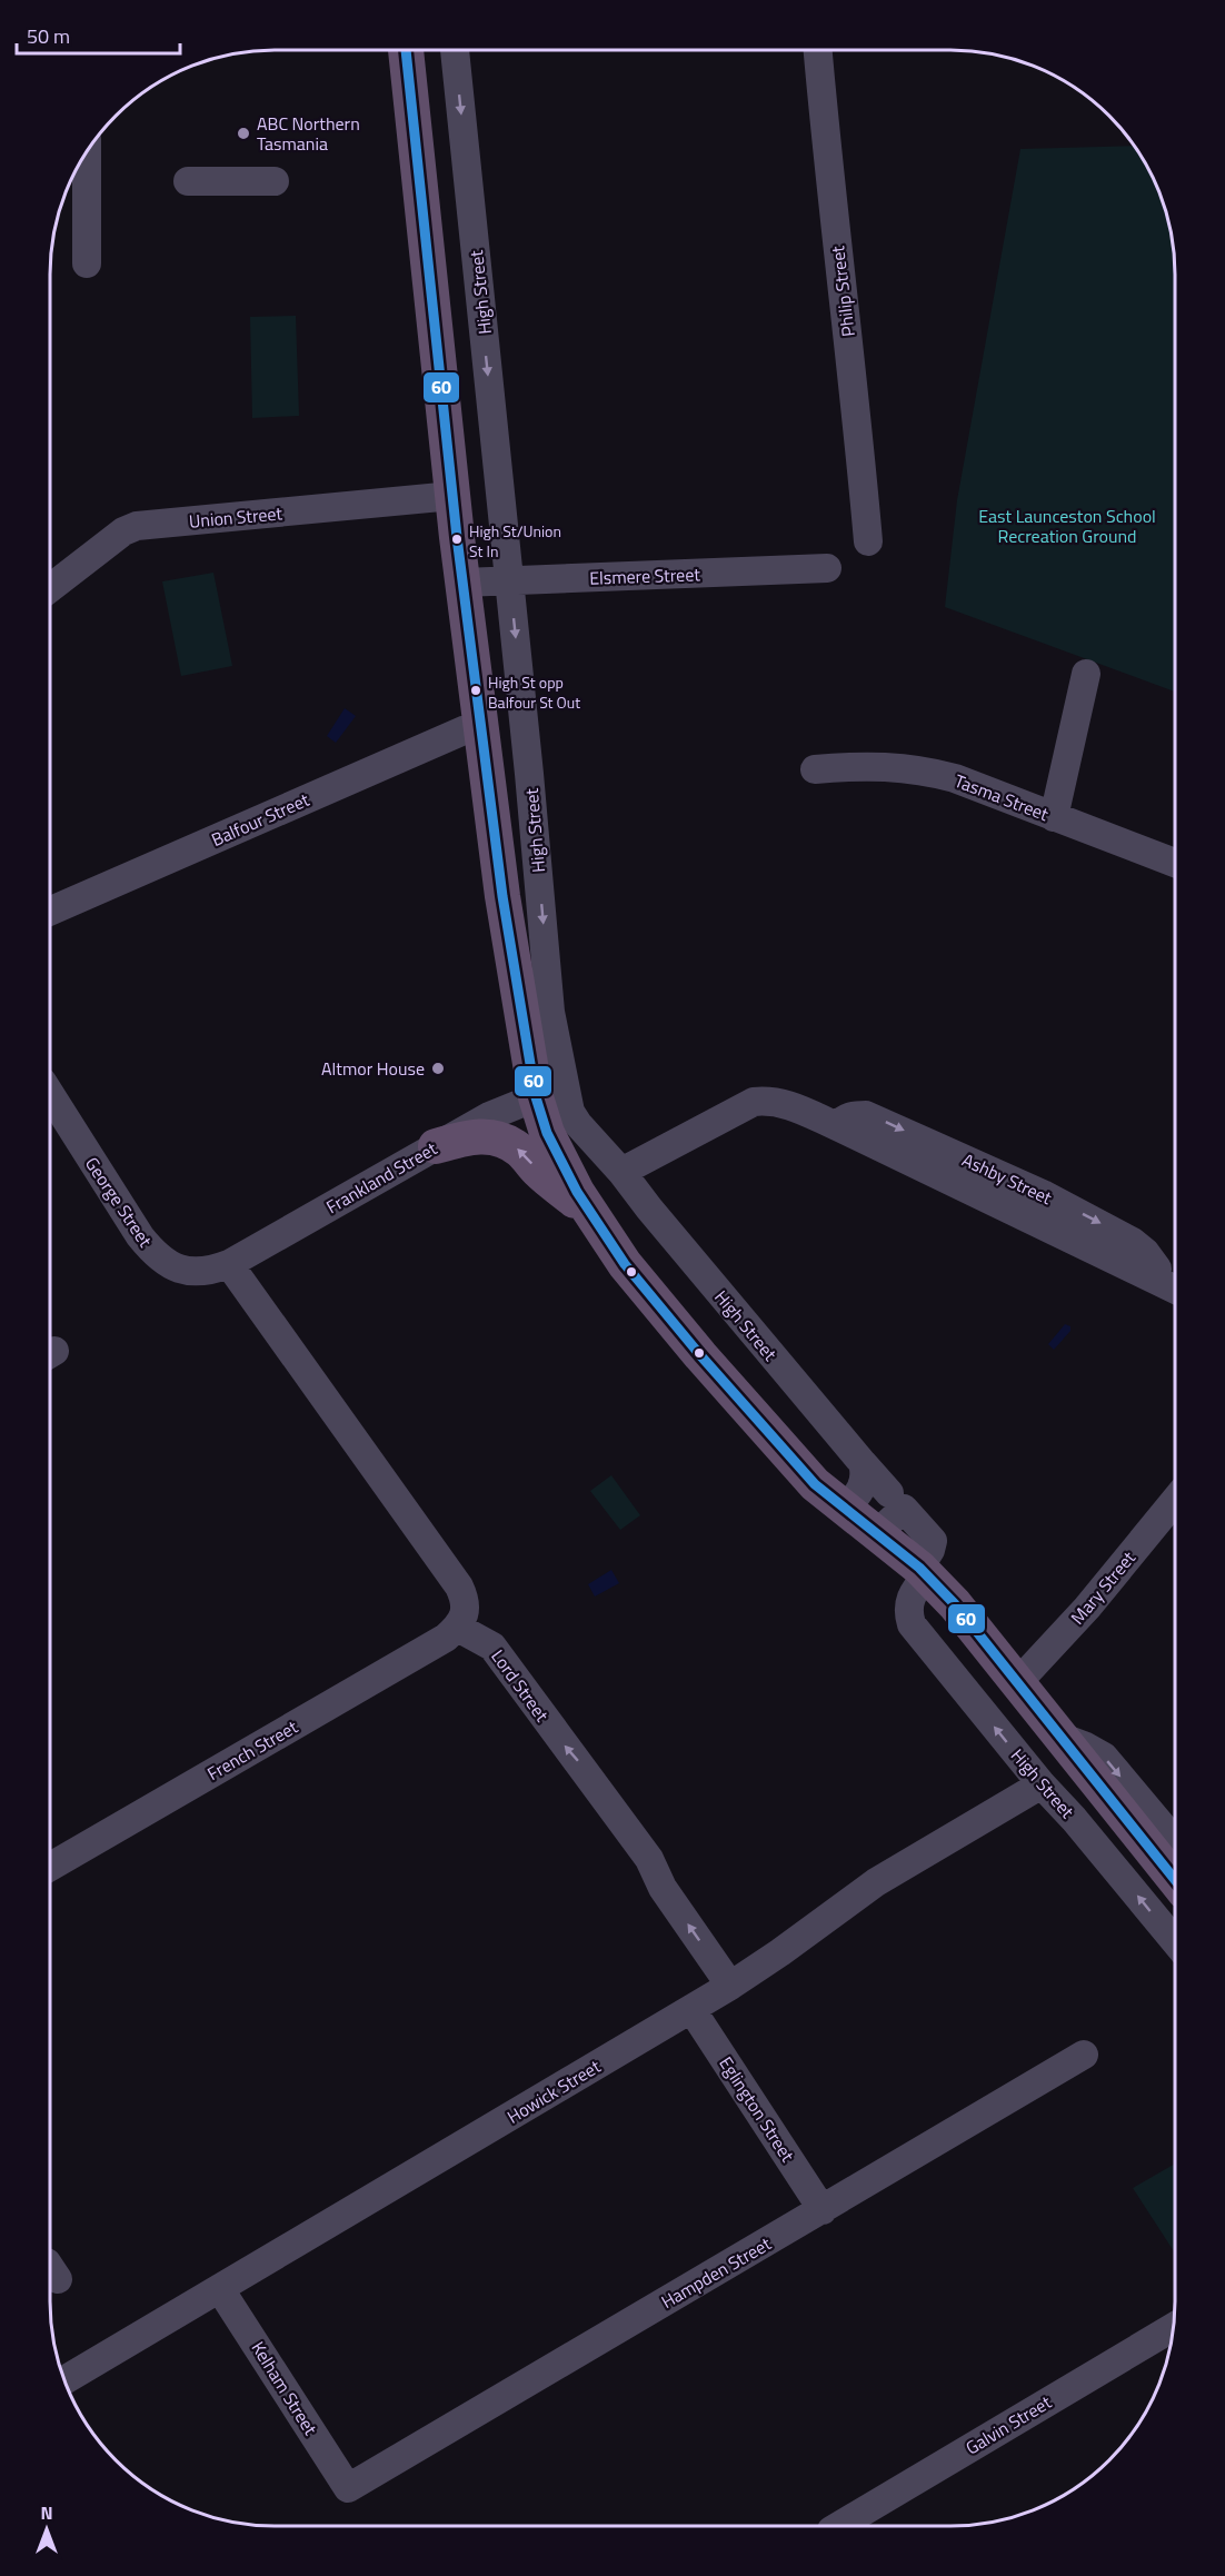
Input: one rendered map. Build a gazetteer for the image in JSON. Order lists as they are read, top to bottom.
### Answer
{
  "streets": {
    "street": [
      "Philip Street",
      "High Street",
      "Union Street",
      "Elsmere Street",
      "Tasma Street",
      "Balfour Street",
      "Frankland Street",
      "Ashby Street",
      "George Street",
      "Mary Street",
      "Lord Street",
      "French Street",
      "Howick Street",
      "Eglington Street",
      "Hampden Street",
      "Kelham Street",
      "Galvin Street"
    ]
  },
  "crossings": [
    ["High Street", "Elsmere Street"],
    ["High Street", "Ashby Street"],
    ["High Street", "Howick Street"],
    ["Frankland Street", "George Street"],
    ["Lord Street", "French Street"],
    ["Lord Street", "Howick Street"],
    ["Howick Street", "Eglington Street"],
    ["Howick Street", "Kelham Street"],
    ["Eglington Street", "Hampden Street"],
    ["Hampden Street", "Kelham Street"]
  ],
  "one_way": ["Lord Street"],
  "parks": ["East Launceston School Recreation Ground"],
  "places": [
    "ABC Northern Tasmania",
    "High St/Union St In",
    "High St opp Balfour St Out",
    "Altmor House"
  ],
  "lines": ["transit line 60"],
  "scale_bar": "50 m",
  "north": "top"
}
